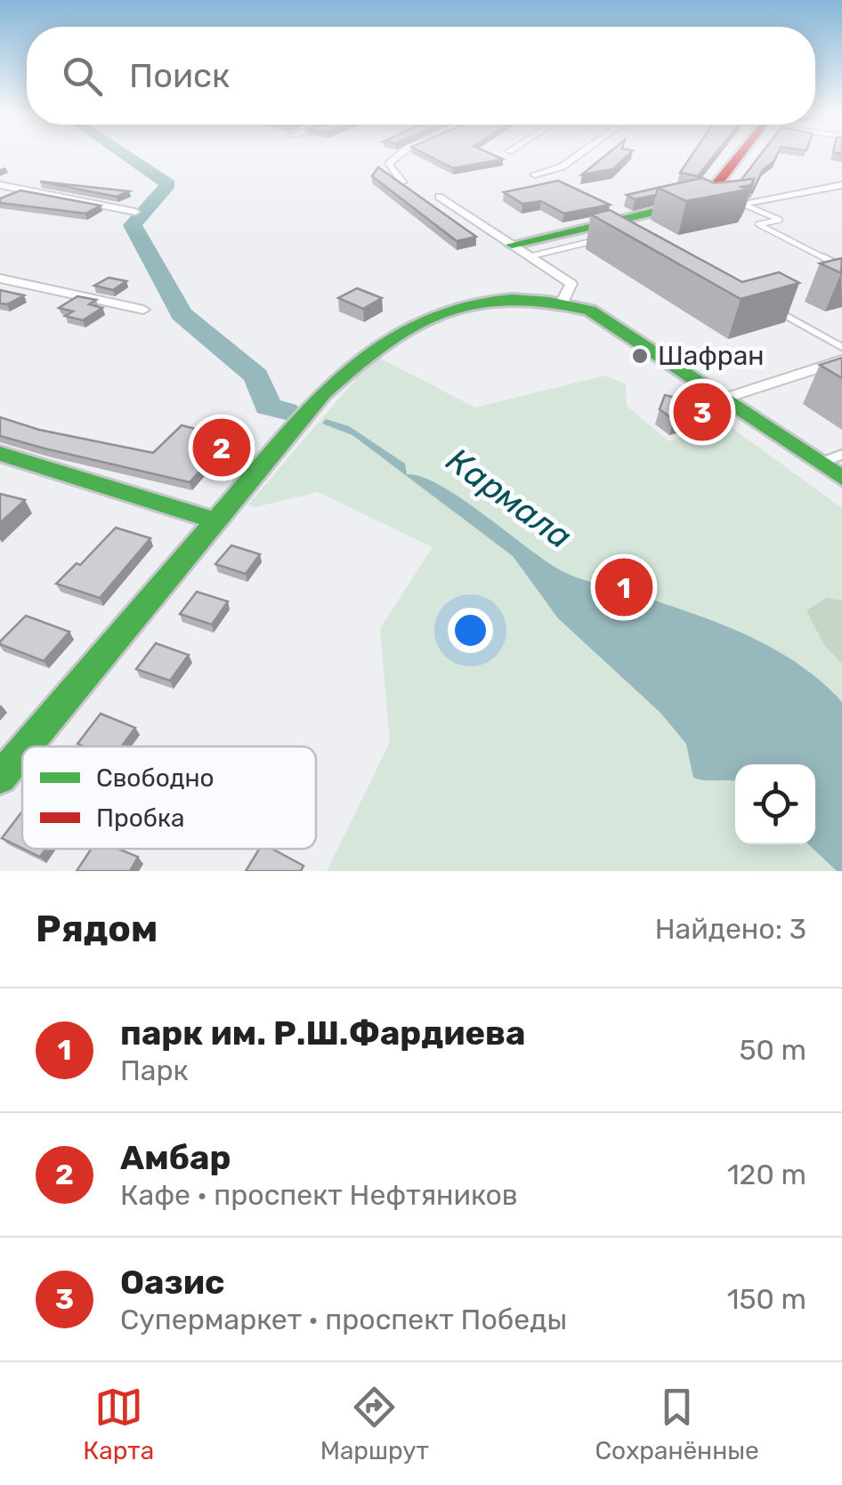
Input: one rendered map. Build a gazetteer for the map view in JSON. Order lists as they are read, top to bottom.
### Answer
{
  "water": ["Кармала"],
  "places": ["Шафран"],
  "legend": ["Свободно", "Пробка"],
  "page": {
    "search": "Поиск",
    "pins": ["3", "2", "1"],
    "heading": ["Рядом", "Найдено: 3"],
    "list": [
      {
        "mark": "1",
        "name": "парк им. Р.Ш.Фардиева",
        "note": "Парк",
        "value": "50 m"
      },
      {
        "mark": "2",
        "name": "Амбар",
        "note": "Кафе · проспект Нефтяников",
        "value": "120 m"
      },
      {
        "mark": "3",
        "name": "Оазис",
        "note": "Супермаркет · проспект Победы",
        "value": "150 m"
      }
    ],
    "nav": ["Карта", "Маршрут", "Сохранённые"]
  }
}
